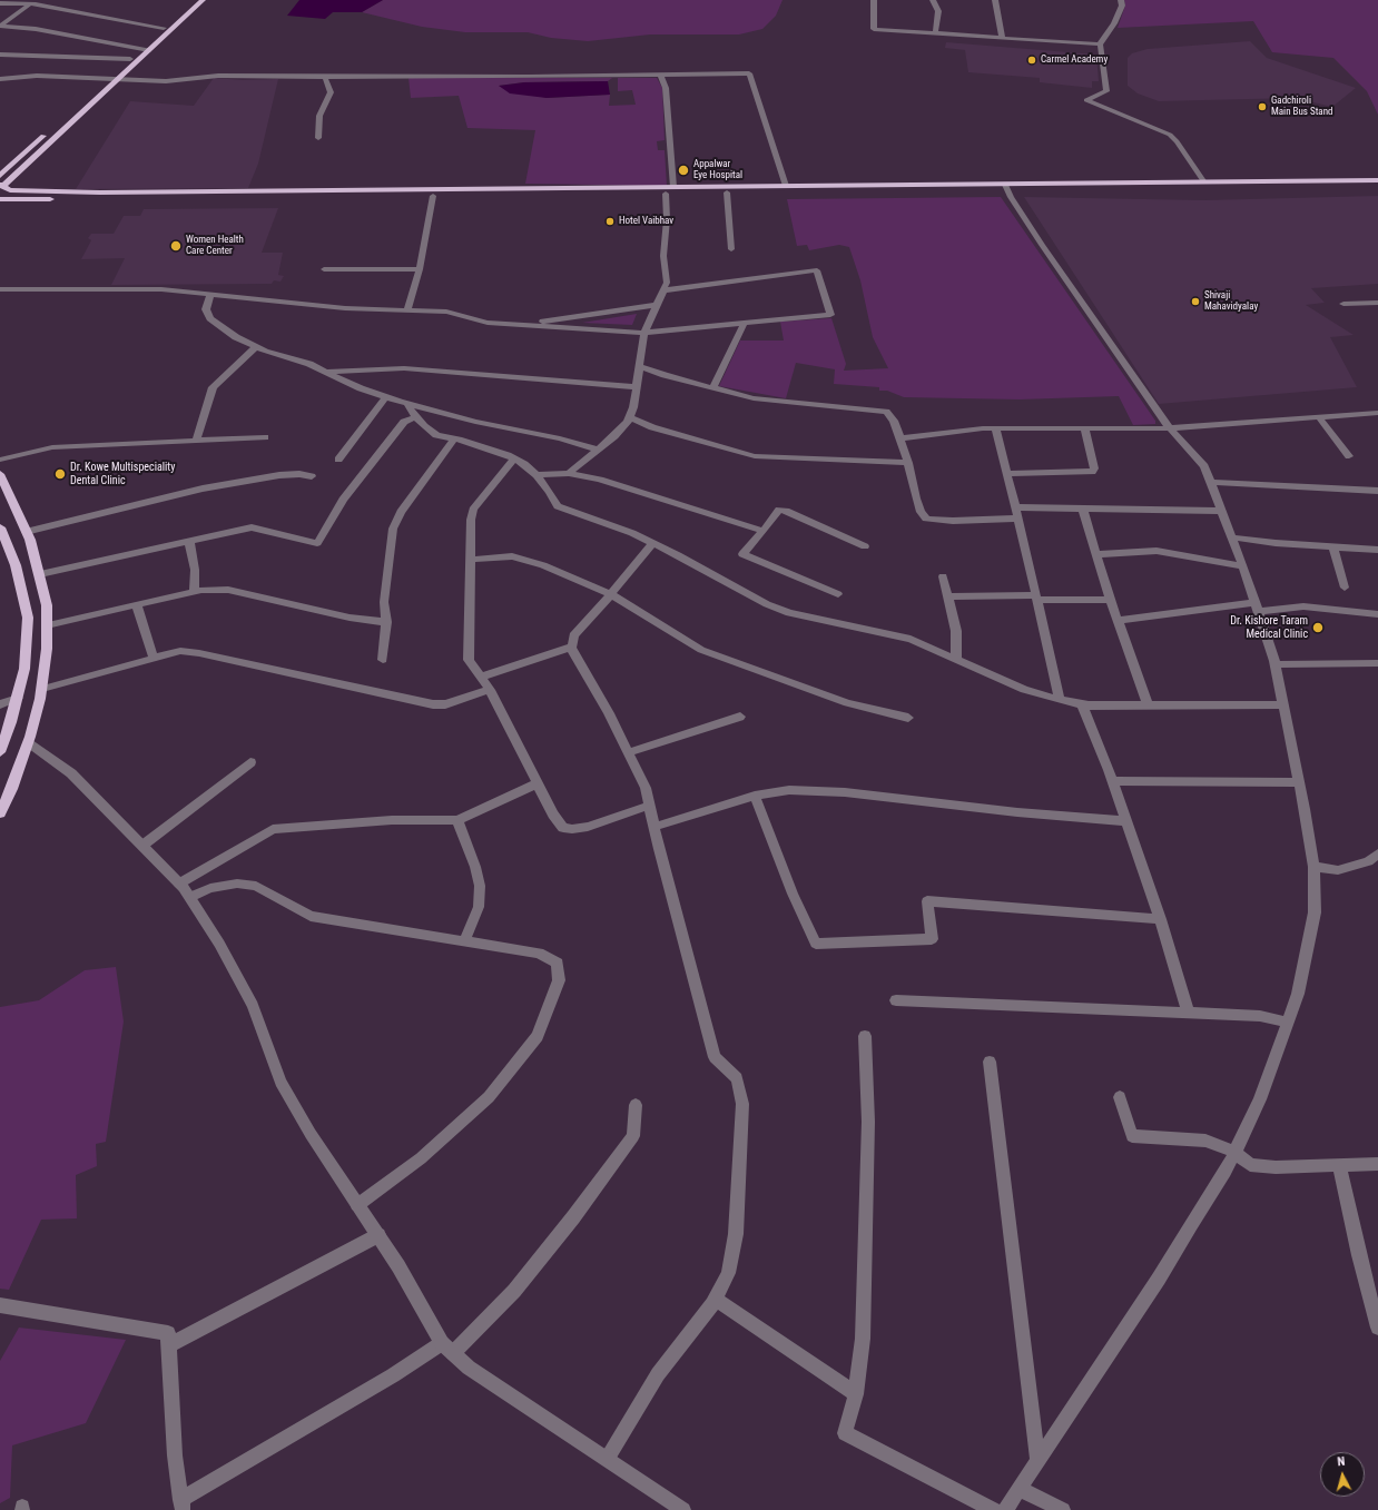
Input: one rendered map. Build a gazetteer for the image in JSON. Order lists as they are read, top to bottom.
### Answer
{
  "places": [
    "Carmel Academy",
    "Gadchiroli Main Bus Stand",
    "Appalwar Eye Hospital",
    "Hotel Vaibhav",
    "Women Health Care Center",
    "Shivaji Mahavidyalay",
    "Dr. Kowe Multispeciality Dental Clinic",
    "Dr. Kishore Taram Medical Clinic"
  ],
  "north": "top"
}
